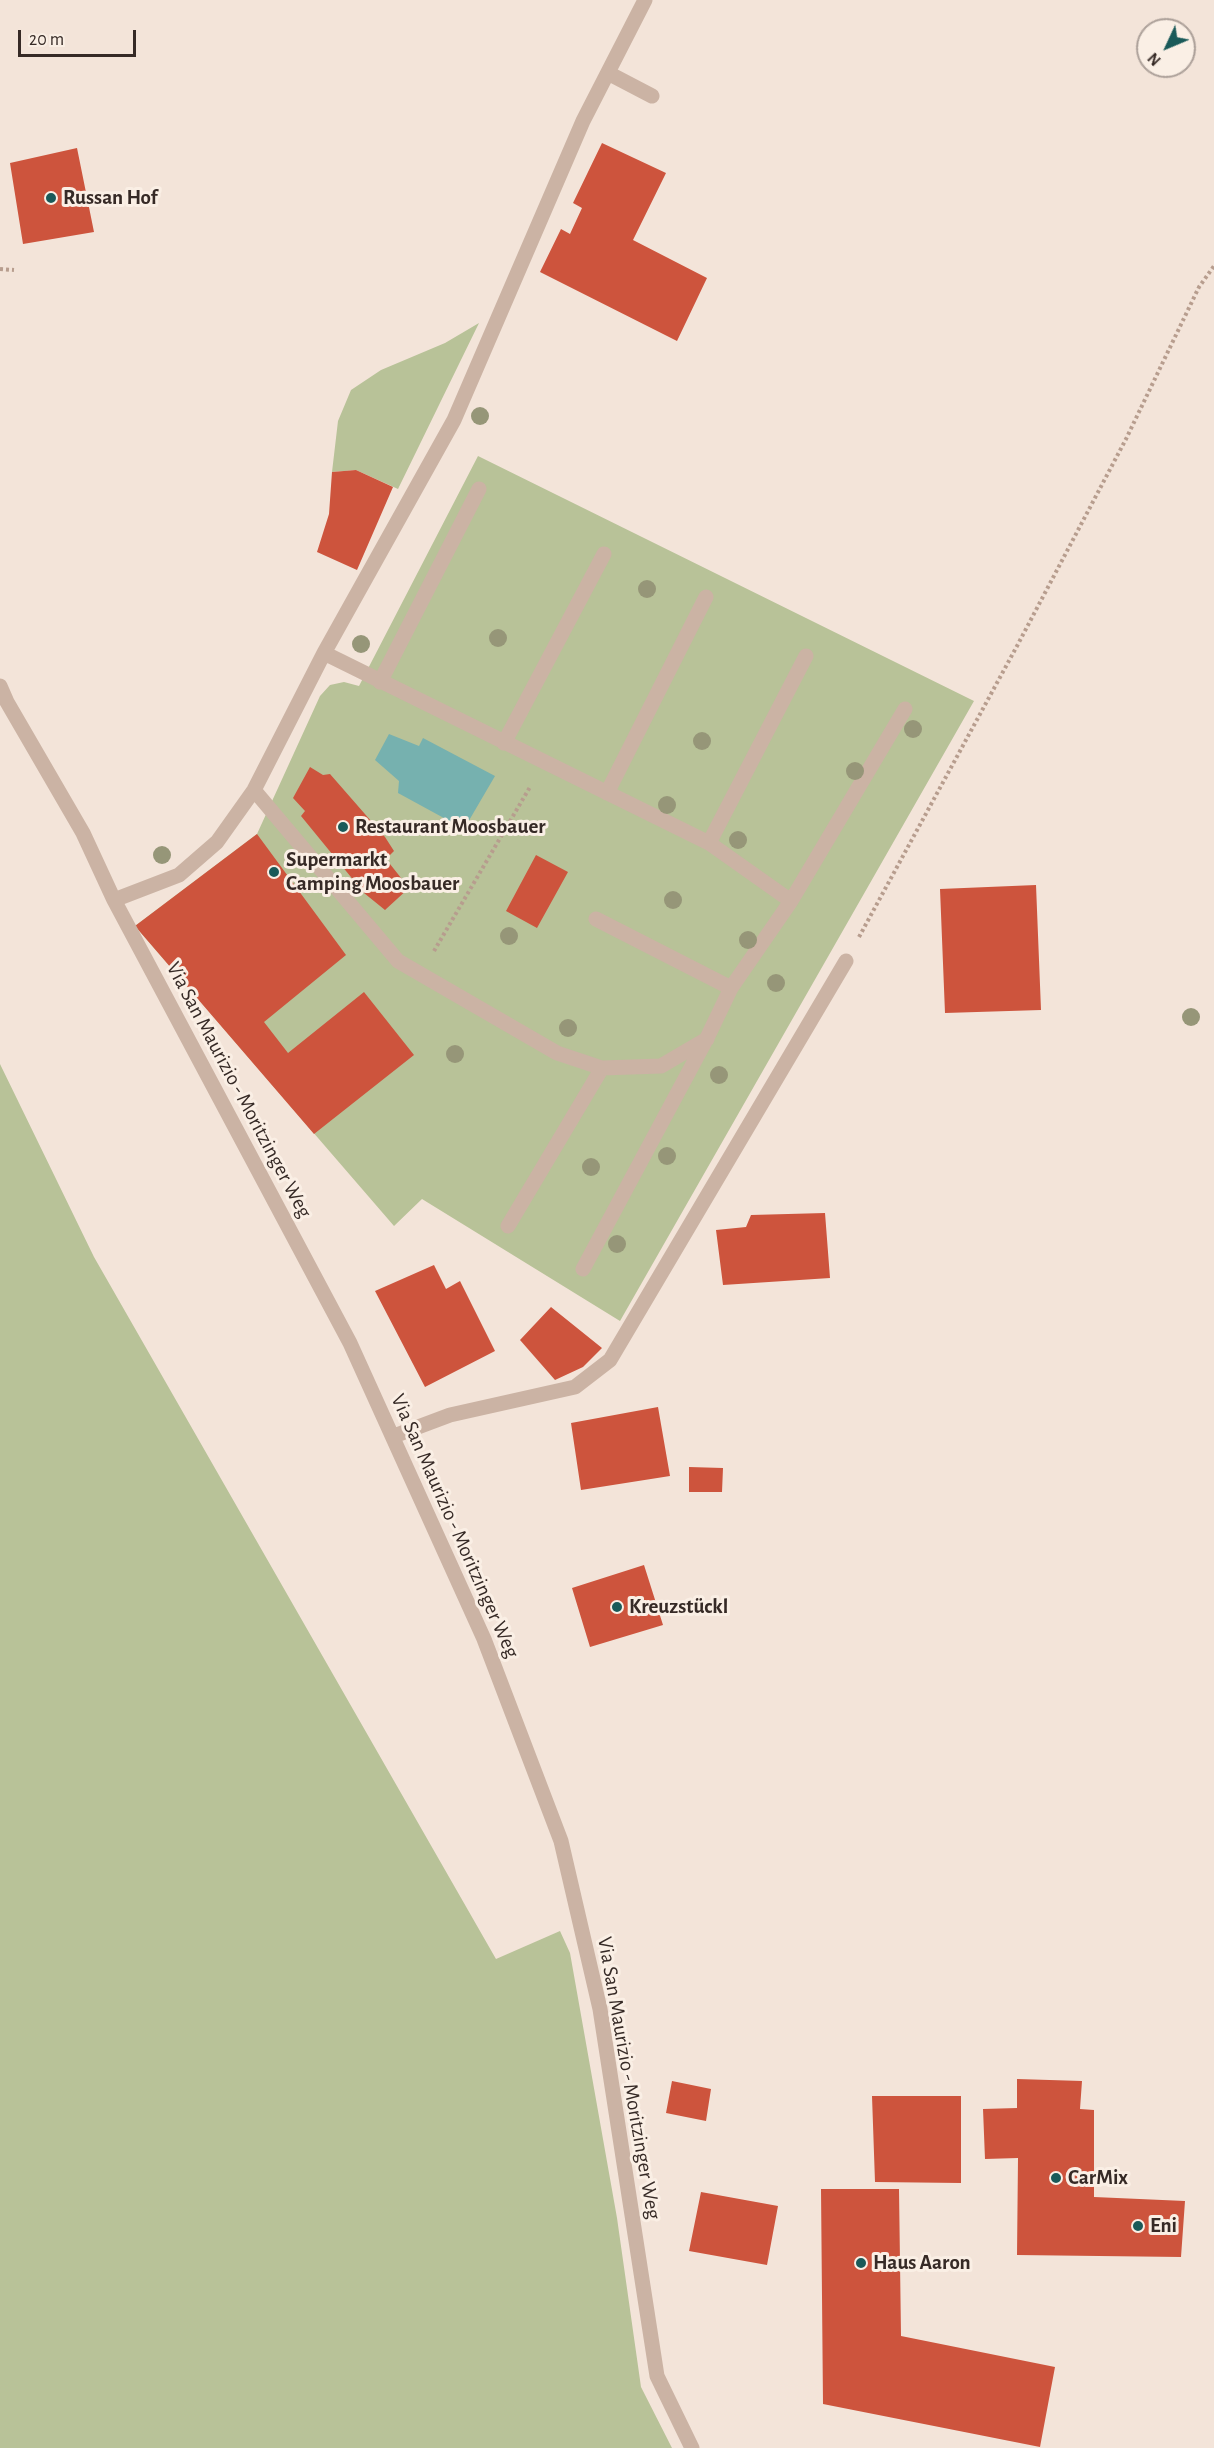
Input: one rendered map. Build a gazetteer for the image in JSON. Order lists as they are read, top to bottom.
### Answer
{
  "streets": {
    "street": ["Via San Maurizio - Moritzinger Weg"]
  },
  "places": [
    "Russan Hof",
    "Restaurant Moosbauer",
    "Supermarkt Camping Moosbauer",
    "Kreuzstückl",
    "CarMix",
    "Eni",
    "Haus Aaron"
  ],
  "scale_bar": "20 m",
  "north": "bottom left"
}
